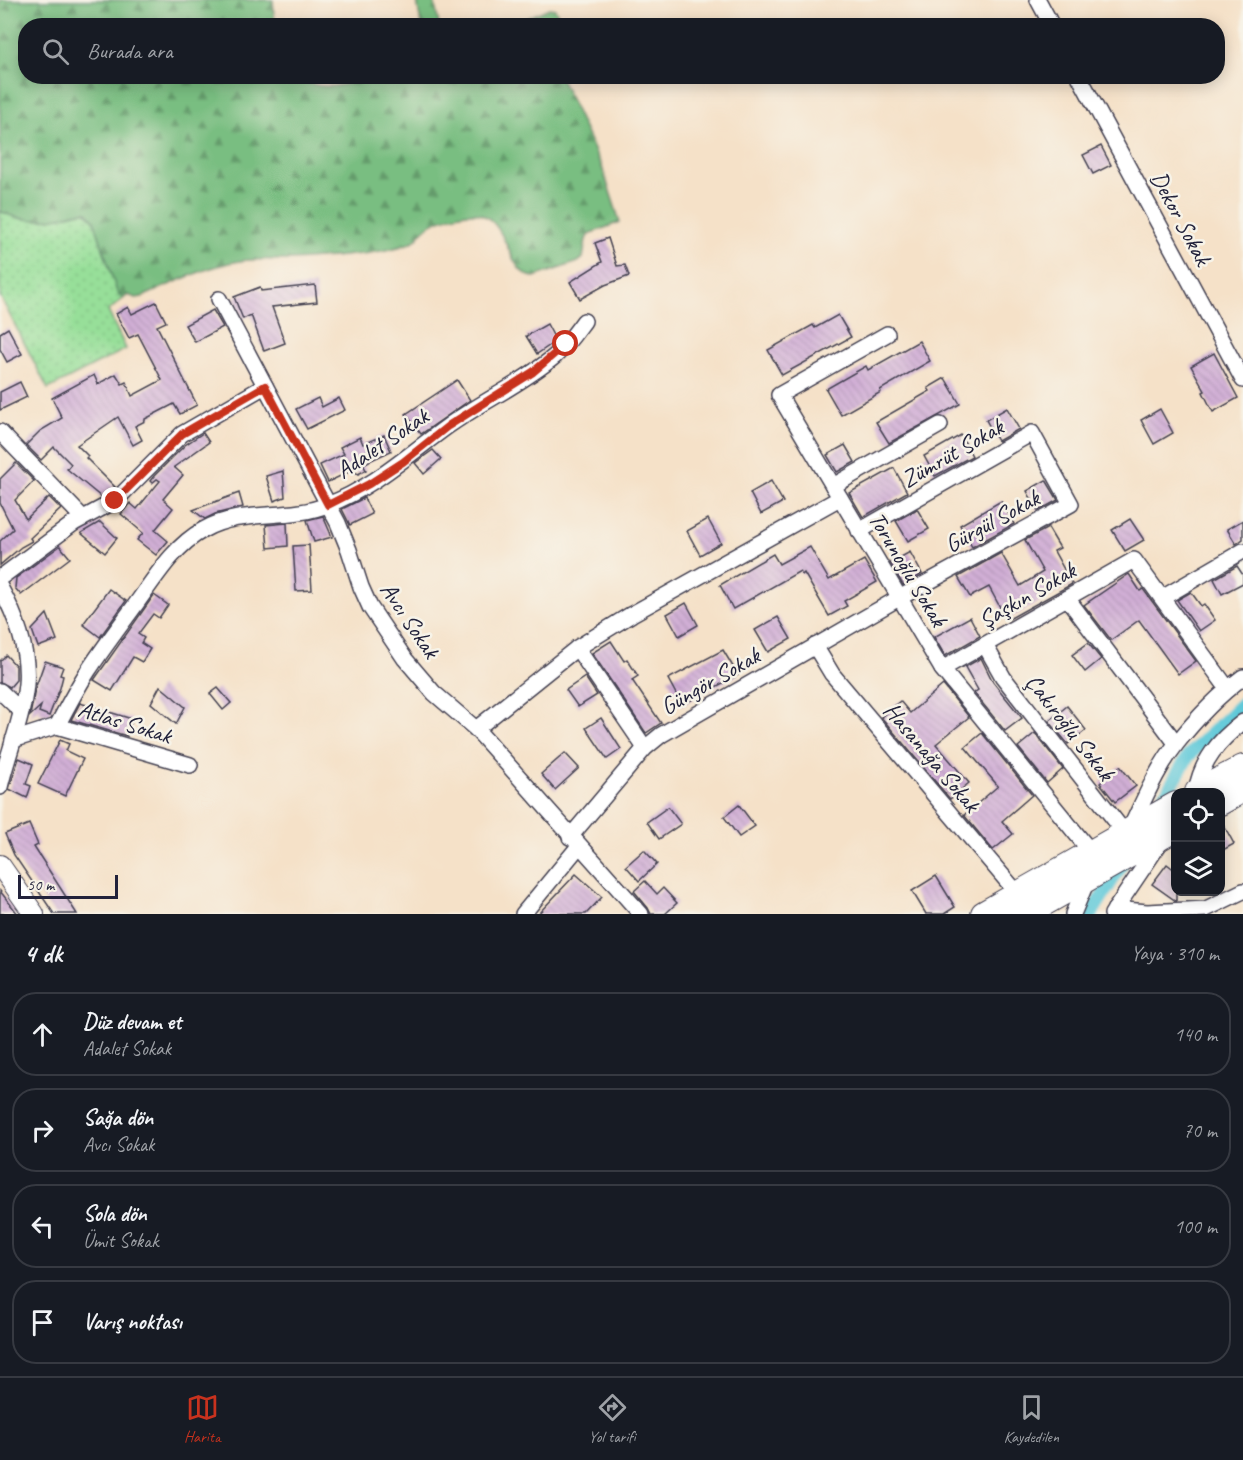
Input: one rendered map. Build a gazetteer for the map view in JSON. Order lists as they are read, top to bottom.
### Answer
{
  "streets": {
    "street": [
      "Dekor Sokak",
      "Adalet Sokak",
      "Zümrüt Sokak",
      "Gürgül Sokak",
      "Torunoğlu Sokak",
      "Şaşkın Sokak",
      "Avcı Sokak",
      "Güngör Sokak",
      "Atlas Sokak",
      "Çakıroğlu Sokak",
      "Hasanağa Sokak"
    ]
  },
  "crossings": [
    ["Adalet Sokak", "Avcı Sokak"],
    ["Adalet Sokak", "Atlas Sokak"],
    ["Zümrüt Sokak", "Gürgül Sokak"],
    ["Zümrüt Sokak", "Torunoğlu Sokak"],
    ["Gürgül Sokak", "Torunoğlu Sokak"],
    ["Gürgül Sokak", "Güngör Sokak"],
    ["Torunoğlu Sokak", "Şaşkın Sokak"],
    ["Torunoğlu Sokak", "Güngör Sokak"],
    ["Şaşkın Sokak", "Çakıroğlu Sokak"],
    ["Avcı Sokak", "Güngör Sokak"],
    ["Güngör Sokak", "Hasanağa Sokak"]
  ],
  "scale_bar": "50 m",
  "page": {
    "search": "Burada ara",
    "scale": "50 m",
    "heading": ["4 dk", "Yaya · 310 m"],
    "list": [
      ["Düz devam et", "Adalet Sokak", "140 m"],
      ["Sağa dön", "Avcı Sokak", "70 m"],
      ["Sola dön", "Ümit Sokak", "100 m"],
      "Varış noktası"
    ],
    "nav": ["Harita", "Yol tarifi", "Kaydedilen"]
  }
}
